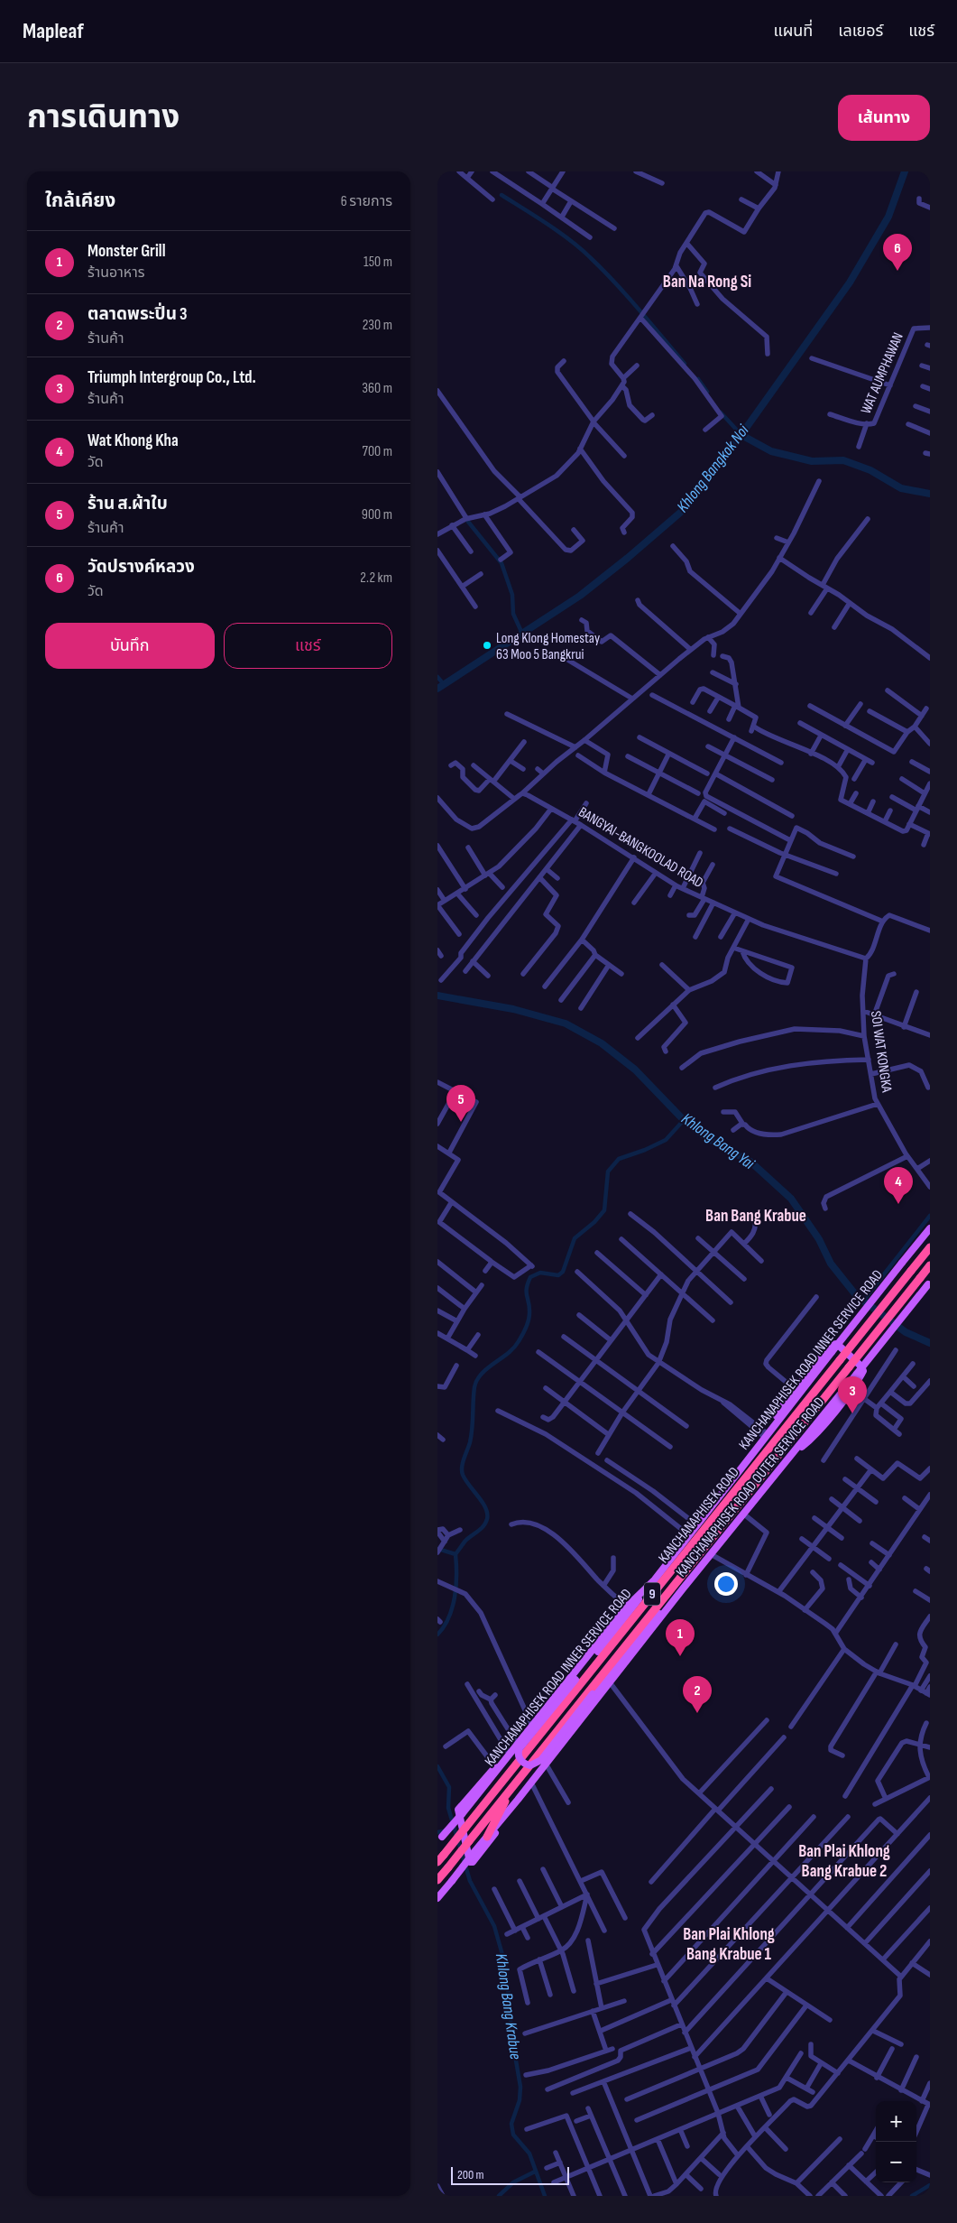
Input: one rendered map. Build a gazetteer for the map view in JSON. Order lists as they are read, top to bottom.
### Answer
{
  "streets": {
    "highway": ["KANCHANAPHISEK ROAD", "9"],
    "main road": ["KANCHANAPHISEK ROAD INNER SERVICE ROAD", "KANCHANAPHISEK ROAD OUTER SERVICE ROAD"],
    "street": ["WAT AUMPHAWAN", "BANGYAI-BANGKOOLAD ROAD", "SOI WAT KONGKA"]
  },
  "crossings": [
    ["BANGYAI-BANGKOOLAD ROAD", "SOI WAT KONGKA"]
  ],
  "districts": [
    "Ban Na Rong Si",
    "Ban Bang Krabue",
    "Ban Plai Khlong Bang Krabue 2",
    "Ban Plai Khlong Bang Krabue 1"
  ],
  "water": ["Khlong Bangkok Noi", "Khlong Bang Yai", "Khlong Bang Krabue"],
  "places": ["Long Klong Homestay 63 Moo 5 Bangkrui"],
  "scale_bar": "200 m",
  "page": {
    "header": "Mapleaf",
    "nav": ["แผนที่", "เลเยอร์", "แชร์"],
    "title": "การเดินทาง",
    "buttons": [
      "เส้นทาง",
      ["บันทึก", "แชร์"]
    ],
    "heading": ["ใกล้เคียง", "6 รายการ"],
    "list": [
      {
        "mark": "1",
        "name": "Monster Grill",
        "note": "ร้านอาหาร",
        "value": "150 m"
      },
      {
        "mark": "2",
        "name": "ตลาดพระปิ่น 3",
        "note": "ร้านค้า",
        "value": "230 m"
      },
      {
        "mark": "3",
        "name": "Triumph Intergroup Co., Ltd.",
        "note": "ร้านค้า",
        "value": "360 m"
      },
      {
        "mark": "4",
        "name": "Wat Khong Kha",
        "note": "วัด",
        "value": "700 m"
      },
      {
        "mark": "5",
        "name": "ร้าน ส.ผ้าใบ",
        "note": "ร้านค้า",
        "value": "900 m"
      },
      {
        "mark": "6",
        "name": "วัดปรางค์หลวง",
        "note": "วัด",
        "value": "2.2 km"
      }
    ],
    "pins": [
      "6",
      "5",
      "4",
      "3",
      "1",
      "2"
    ],
    "map_buttons": ["+", "−"],
    "scale": "200 m"
  }
}
